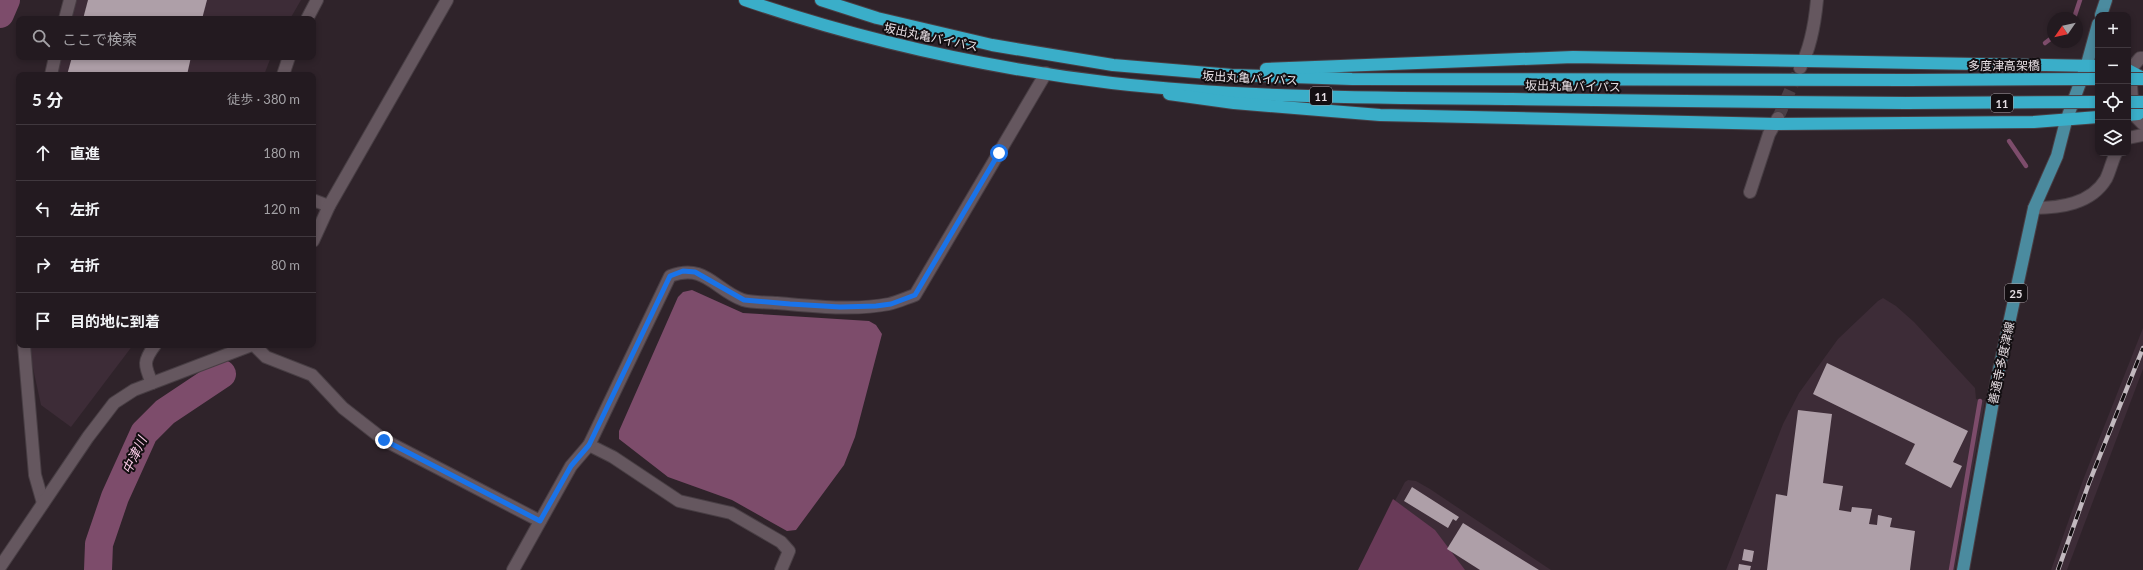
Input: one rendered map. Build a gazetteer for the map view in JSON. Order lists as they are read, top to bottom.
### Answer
{
  "streets": {
    "highway": ["坂出丸亀バイパス", "多度津高架橋", "11"],
    "main road": ["25", "善通寺多度津線"]
  },
  "crossings": [
    ["坂出丸亀バイパス", "多度津高架橋"]
  ],
  "water": ["中津川"],
  "north": "bottom left",
  "page": {
    "map_buttons": ["+", "−"],
    "search": "ここで検索",
    "heading": ["5 分", "徒歩 · 380 m"],
    "list": [
      ["直進", "180 m"],
      ["左折", "120 m"],
      ["右折", "80 m"],
      "目的地に到着"
    ]
  }
}
